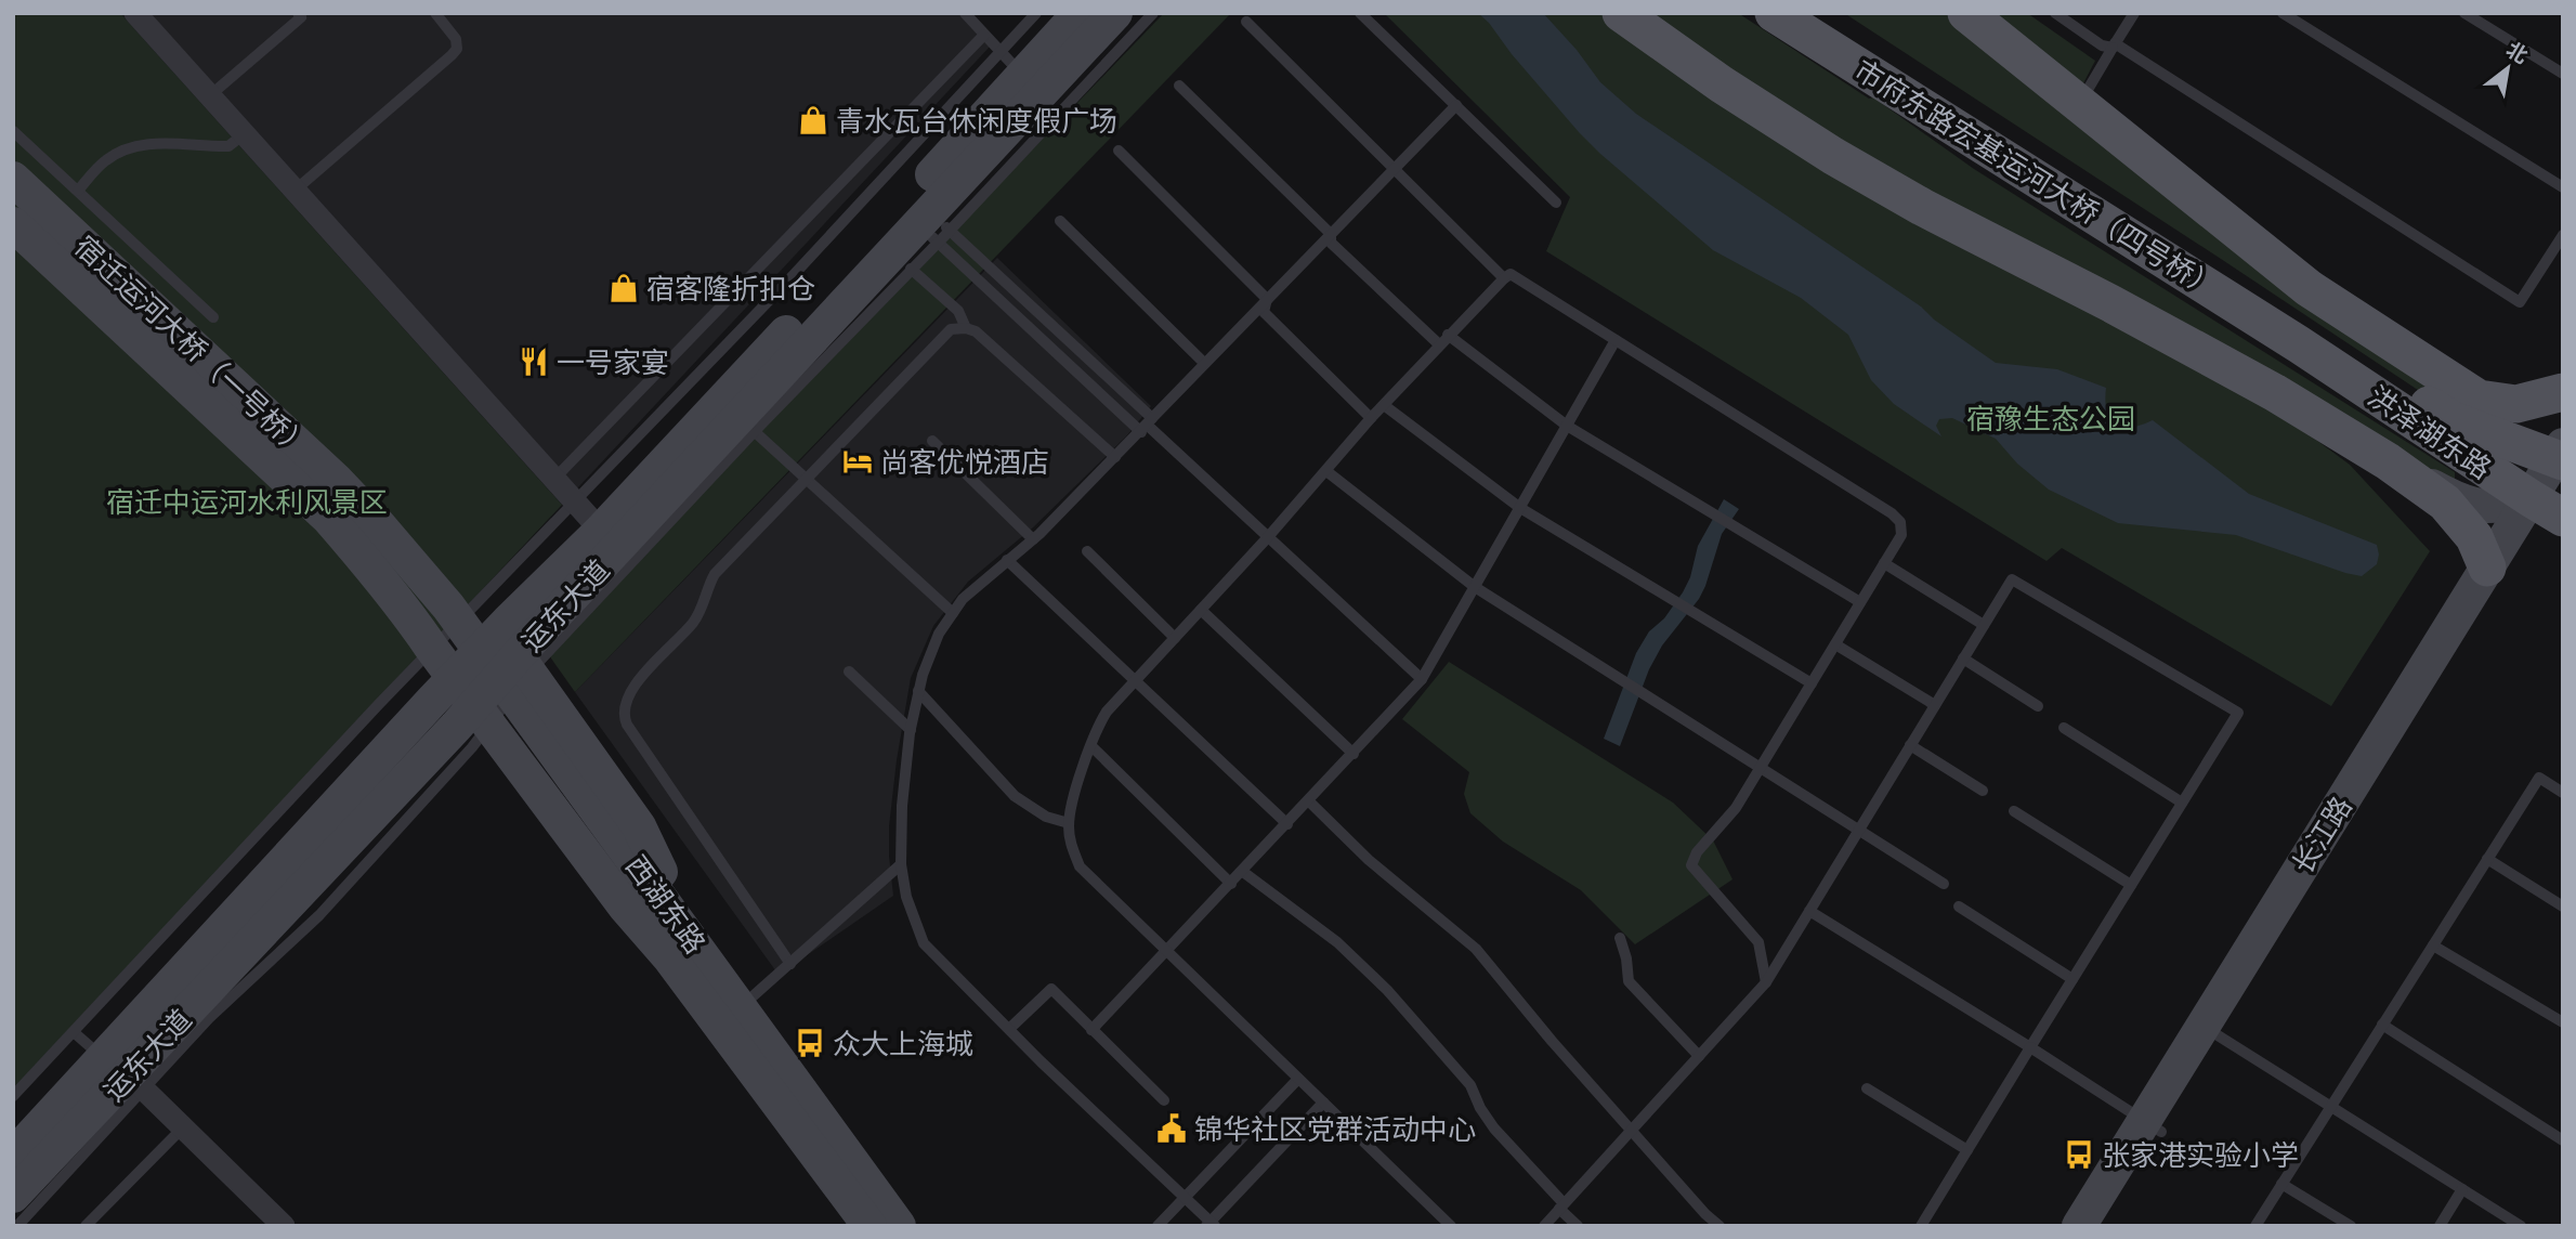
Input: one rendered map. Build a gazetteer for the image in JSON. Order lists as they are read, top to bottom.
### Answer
{
  "streets": {
    "main road": [
      "市府东路宏基运河大桥（四号桥）",
      "宿迁运河大桥（一号桥）",
      "洪泽湖东路",
      "运东大道",
      "长江路",
      "西湖东路"
    ]
  },
  "crossings": [
    ["市府东路宏基运河大桥（四号桥）", "洪泽湖东路"],
    ["宿迁运河大桥（一号桥）", "西湖东路"],
    ["洪泽湖东路", "长江路"],
    ["运东大道", "西湖东路"]
  ],
  "parks": ["宿豫生态公园", "宿迁中运河水利风景区"],
  "places": {
    "shop": ["青水瓦台休闲度假广场", "宿客隆折扣仓"],
    "restaurant": ["一号家宴"],
    "hotel": ["尚客优悦酒店"],
    "bus stop": ["众大上海城", "张家港实验小学"],
    "public building": ["锦华社区党群活动中心"]
  },
  "north": "top right"
}
